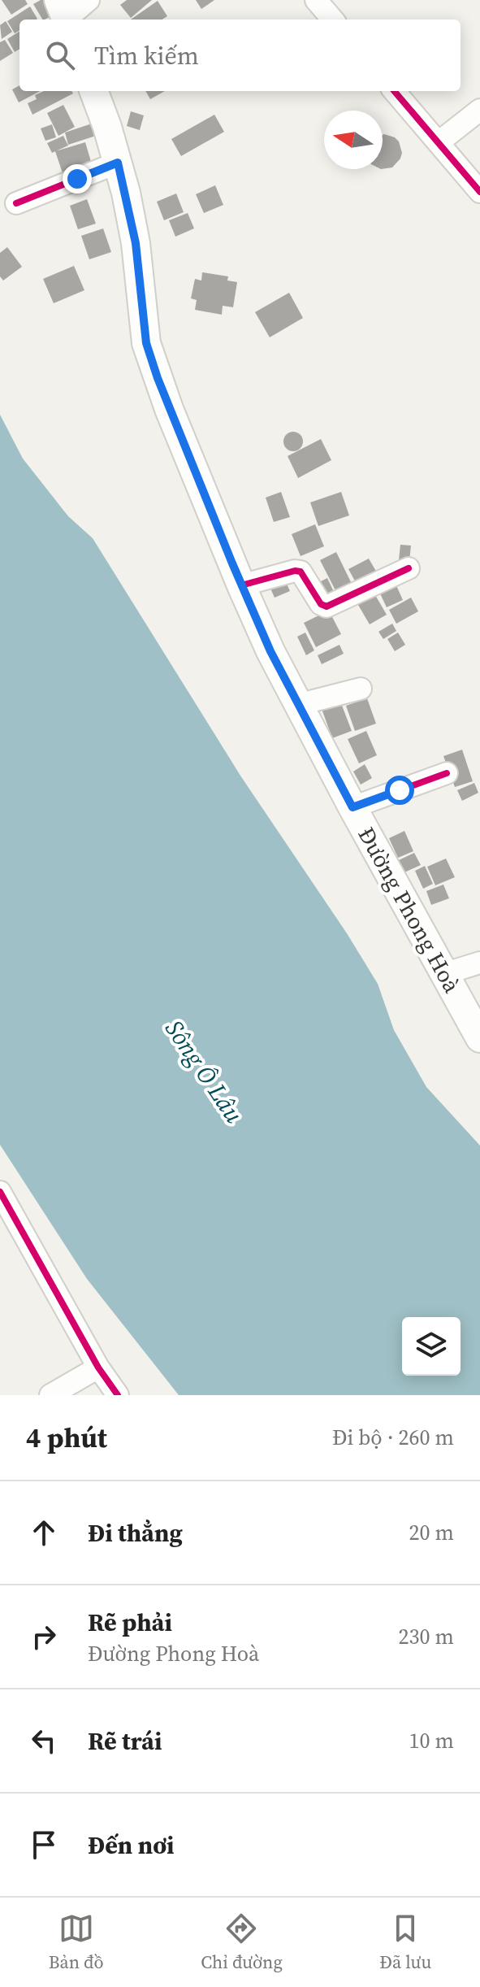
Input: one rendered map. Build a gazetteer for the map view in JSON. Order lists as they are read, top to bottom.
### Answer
{
  "streets": {
    "main road": ["Đường Phong Hoà"]
  },
  "water": ["Sông Ô Lâu"],
  "north": "left",
  "page": {
    "search": "Tìm kiếm",
    "heading": ["4 phút", "Đi bộ · 260 m"],
    "list": [
      ["Đi thẳng", "20 m"],
      ["Rẽ phải", "Đường Phong Hoà", "230 m"],
      ["Rẽ trái", "10 m"],
      "Đến nơi"
    ],
    "nav": ["Bản đồ", "Chỉ đường", "Đã lưu"]
  }
}
